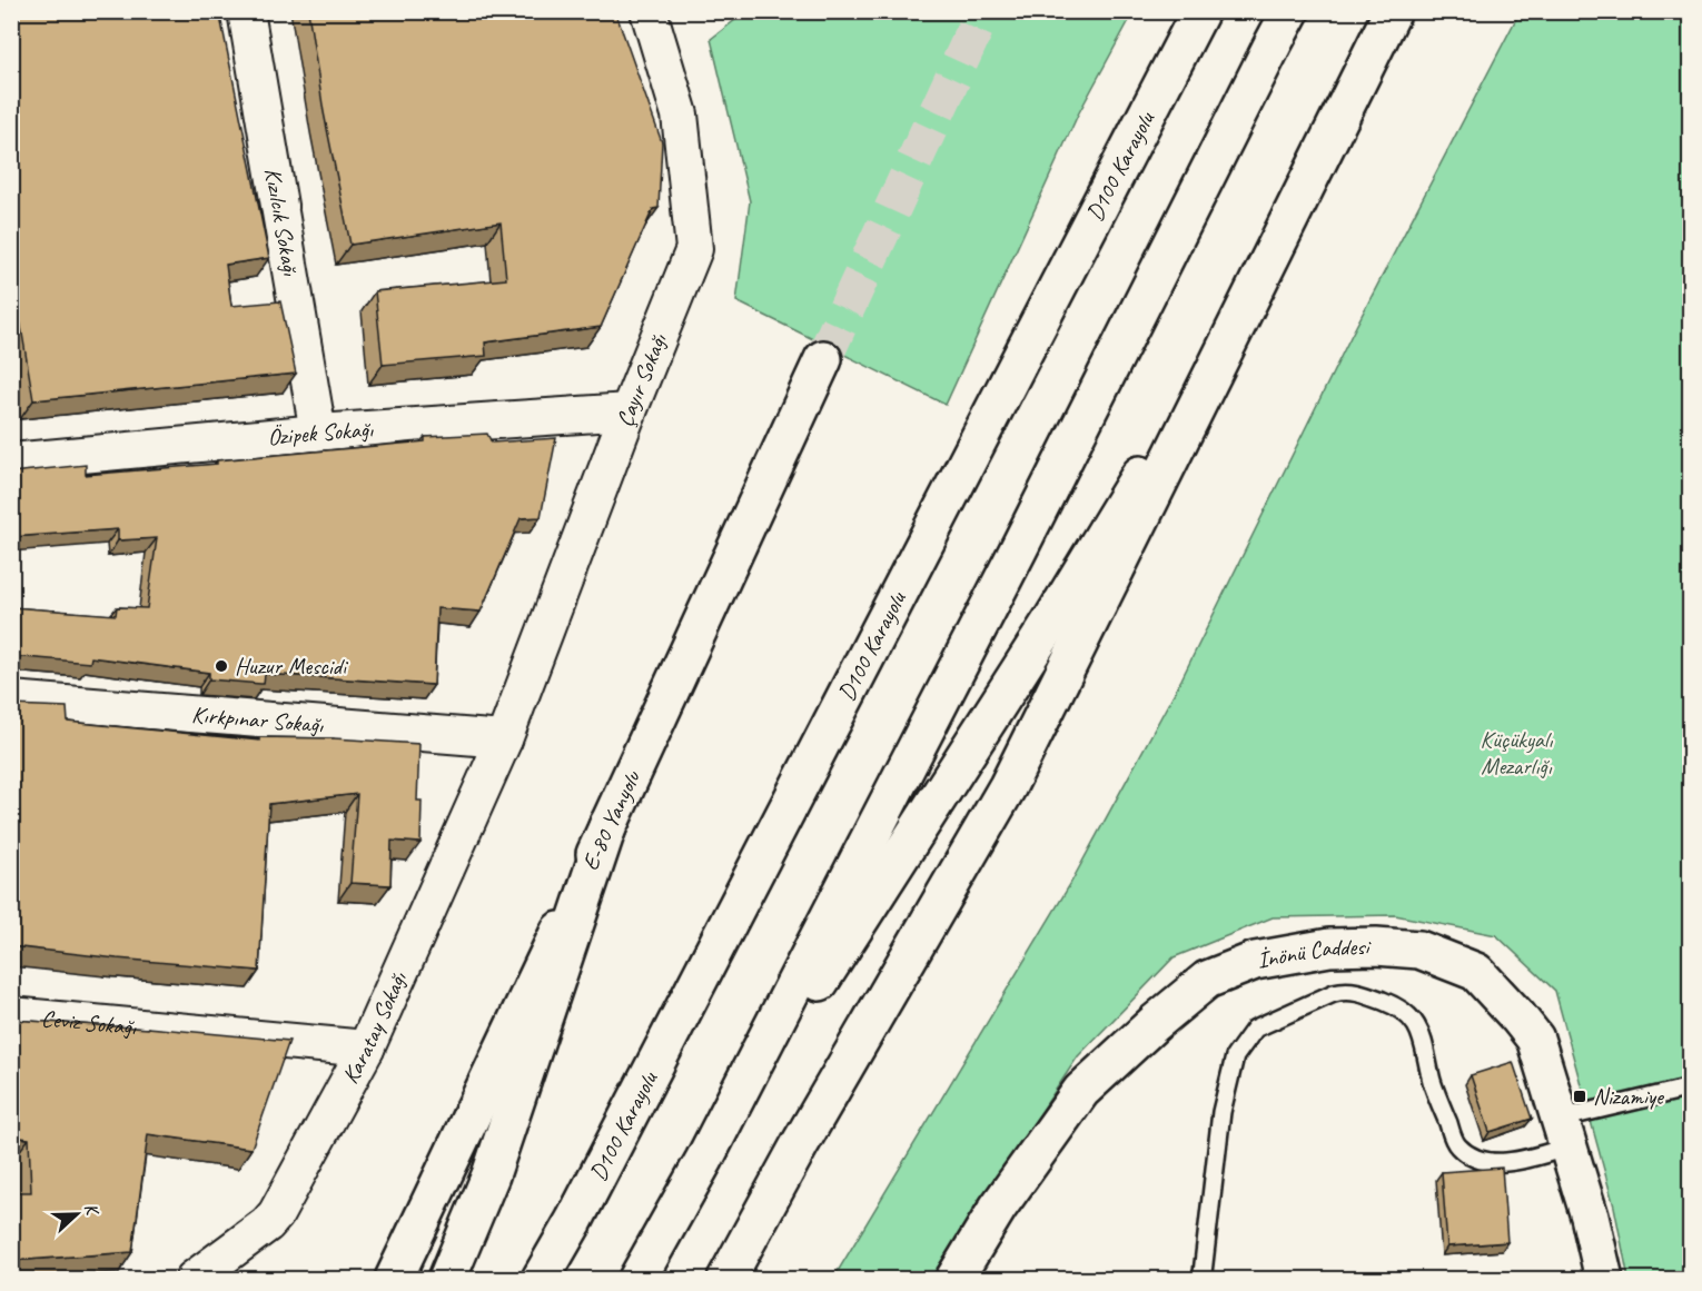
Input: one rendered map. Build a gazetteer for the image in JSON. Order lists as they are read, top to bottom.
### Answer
{
  "streets": {
    "main road": ["D100 Karayolu", "E-80 Yanyolu", "İnönü Caddesi"],
    "street": [
      "Kızılcık Sokağı",
      "Çayır Sokağı",
      "Özipek Sokağı",
      "Kırkpınar Sokağı",
      "Ceviz Sokağı",
      "Karatay Sokağı"
    ]
  },
  "crossings": [
    ["Kızılcık Sokağı", "Özipek Sokağı"],
    ["Çayır Sokağı", "Özipek Sokağı"],
    ["Çayır Sokağı", "Kırkpınar Sokağı"],
    ["Çayır Sokağı", "Karatay Sokağı"],
    ["Kırkpınar Sokağı", "Karatay Sokağı"],
    ["Ceviz Sokağı", "Karatay Sokağı"]
  ],
  "parks": ["Küçükyalı Mezarlığı"],
  "places": {
    "other": ["Huzur Mescidi"],
    "transit": ["Nizamiye"]
  },
  "north": "right"
}
